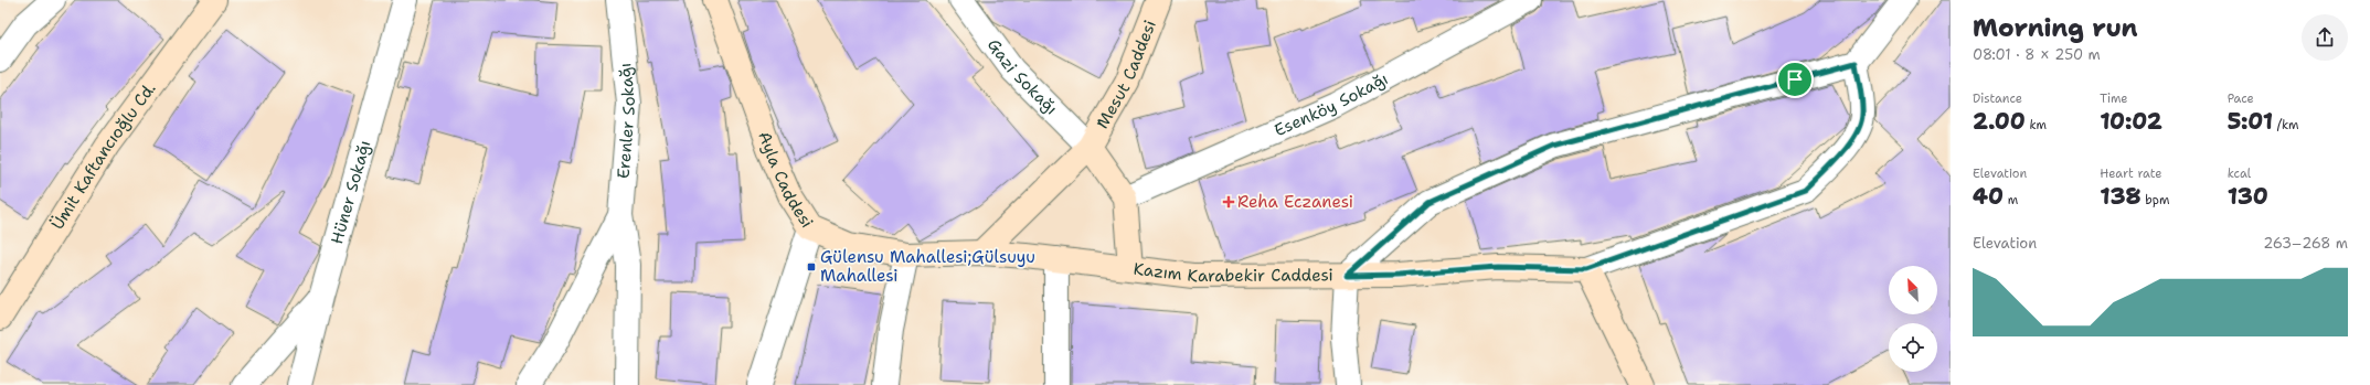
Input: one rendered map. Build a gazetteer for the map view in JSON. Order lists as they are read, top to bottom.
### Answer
{
  "streets": {
    "street": [
      "Mesut Caddesi",
      "Gazi Sokağı",
      "Esenköy Sokağı",
      "Erenler Sokağı",
      "Ümit Kaftancıoğlu Cd.",
      "Ayla Caddesi",
      "Hüner Sokağı",
      "Kazım Karabekir Caddesi"
    ]
  },
  "crossings": [
    ["Mesut Caddesi", "Gazi Sokağı"],
    ["Mesut Caddesi", "Kazım Karabekir Caddesi"],
    ["Ayla Caddesi", "Kazım Karabekir Caddesi"]
  ],
  "places": {
    "health": ["Reha Eczanesi"],
    "transit": ["Gülensu Mahallesi;Gülsuyu Mahallesi"]
  },
  "north": "top left",
  "page": {
    "heading": ["Morning run", "08:01 · 8 × 250 m"],
    "stats": [
      ["Distance", "2.00 km"],
      ["Time", "10:02"],
      ["Pace", "5:01 /km"],
      ["Elevation", "40 m"],
      ["Heart rate", "138 bpm"],
      ["kcal", "130"]
    ],
    "chart": ["Elevation", "263–268 m"]
  }
}
